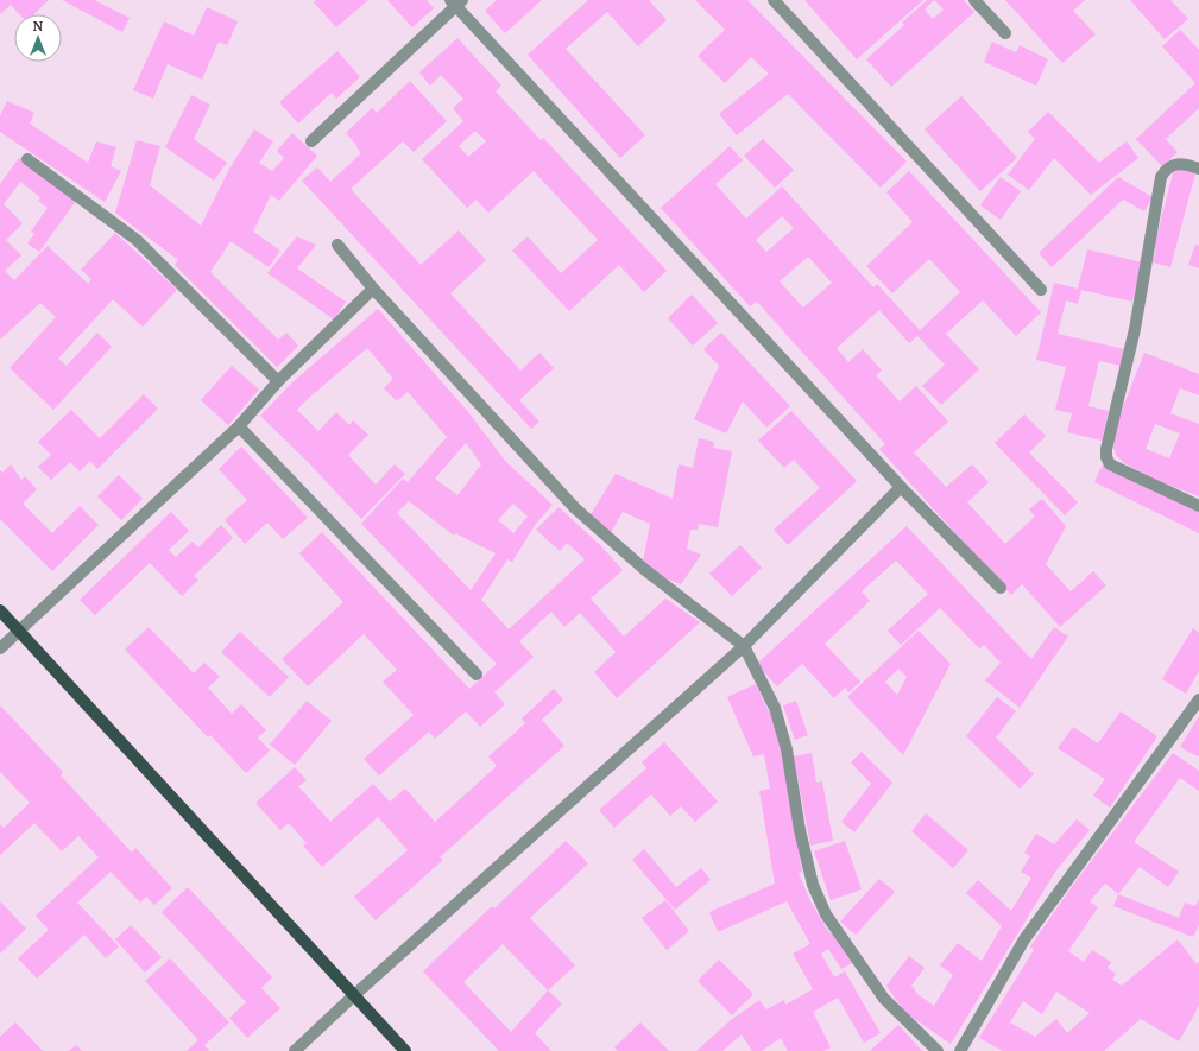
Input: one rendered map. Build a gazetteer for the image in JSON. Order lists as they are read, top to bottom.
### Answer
{
  "north": "top"
}
